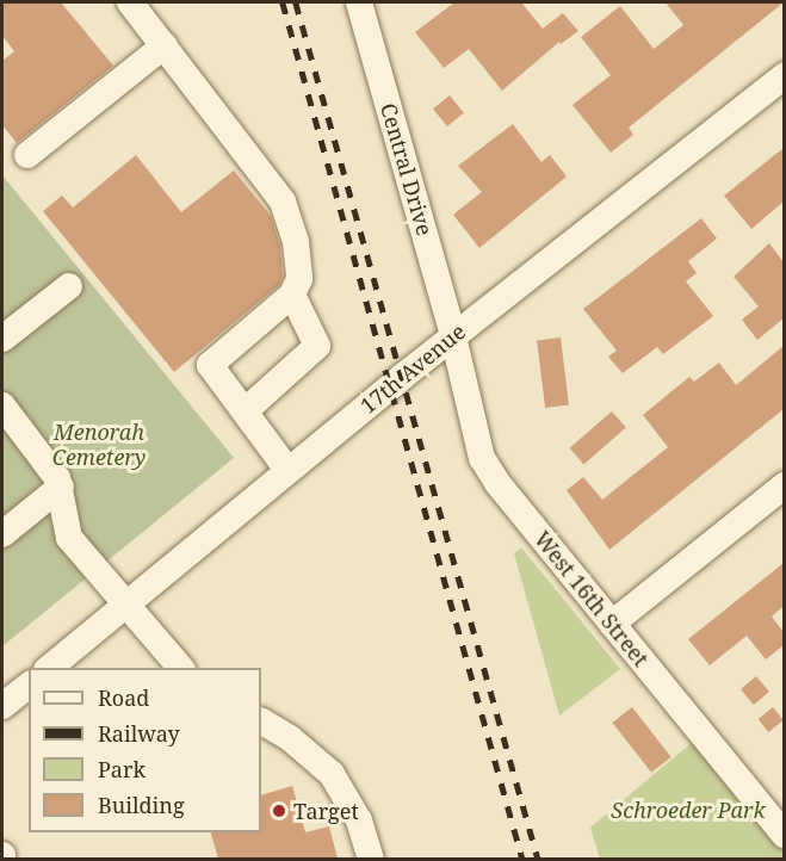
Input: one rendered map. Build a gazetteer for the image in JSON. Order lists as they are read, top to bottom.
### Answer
{
  "streets": {
    "street": ["Central Drive", "17th Avenue", "West 16th Street"]
  },
  "crossings": [
    ["Central Drive", "17th Avenue"],
    ["Central Drive", "West 16th Street"],
    ["17th Avenue", "West 16th Street"]
  ],
  "parks": ["Menorah Cemetery", "Schroeder Park"],
  "places": ["Target"],
  "legend": [
    "Road",
    "Railway",
    "Park",
    "Building"
  ]
}
